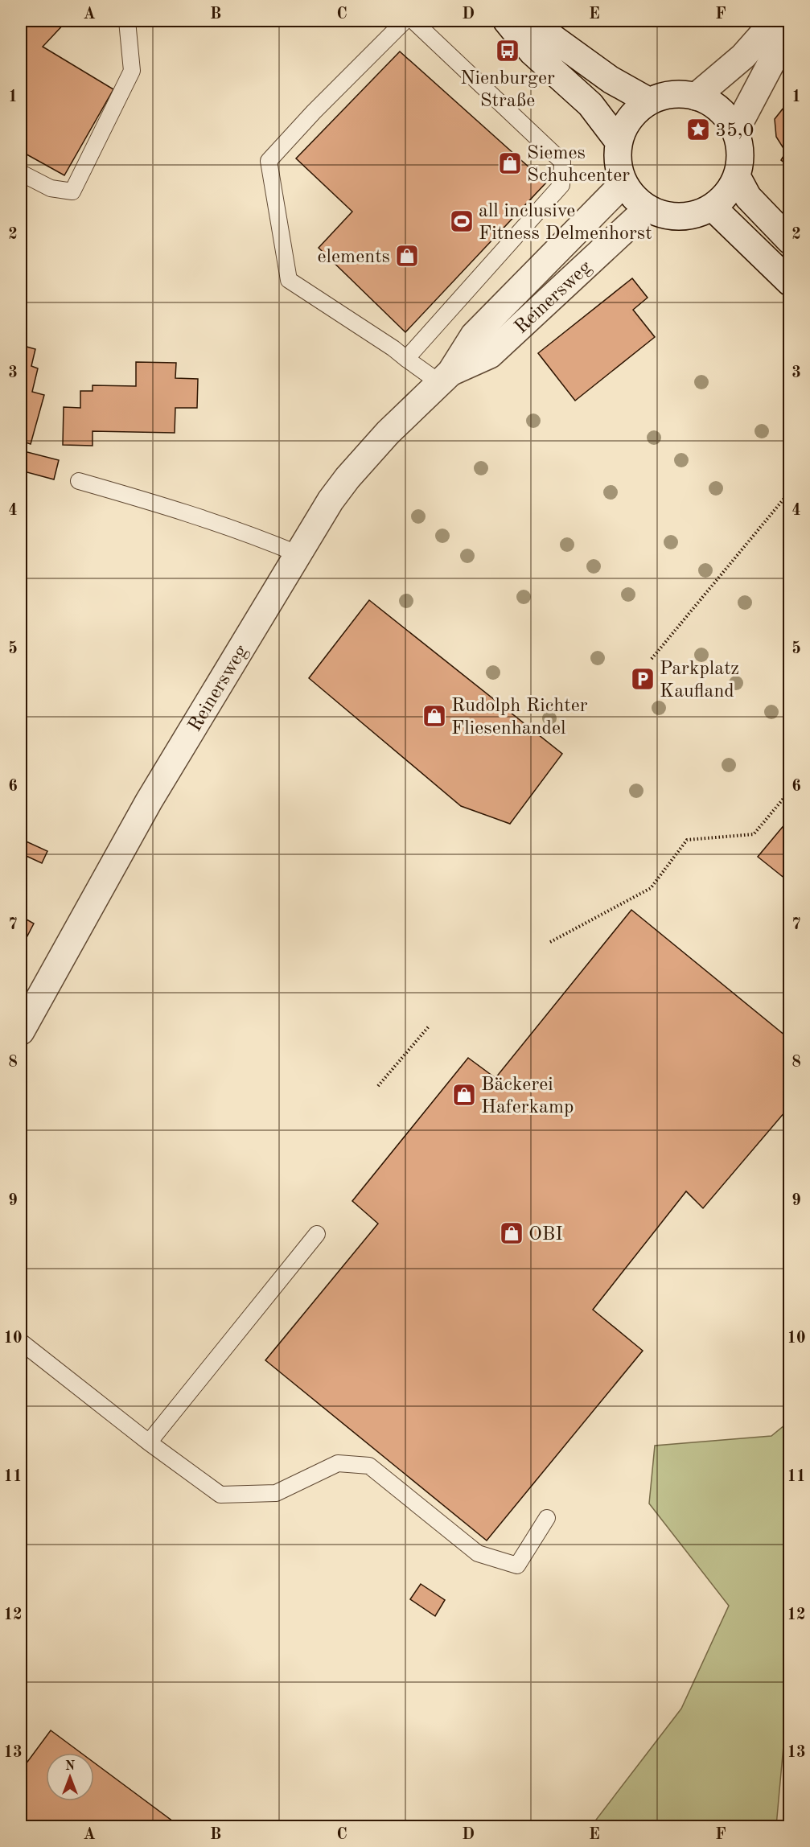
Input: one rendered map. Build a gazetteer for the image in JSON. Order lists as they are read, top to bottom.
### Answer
{
  "streets": {
    "street": ["Reinersweg"]
  },
  "places": {
    "bus stop": ["Nienburger Straße"],
    "place": ["35,0"],
    "shop": [
      "Siemes Schuhcenter",
      "elements",
      "Rudolph Richter Fliesenhandel",
      "Bäckerei Haferkamp",
      "OBI"
    ],
    "sports": ["all inclusive Fitness Delmenhorst"],
    "parking": ["Parkplatz Kaufland"]
  },
  "north": "top",
  "grid": {
    "columns": [
      "A",
      "B",
      "C",
      "D",
      "E",
      "F"
    ],
    "rows": [
      "1",
      "2",
      "3",
      "4",
      "5",
      "6",
      "7",
      "8",
      "9",
      "10",
      "11",
      "12",
      "13"
    ]
  }
}
